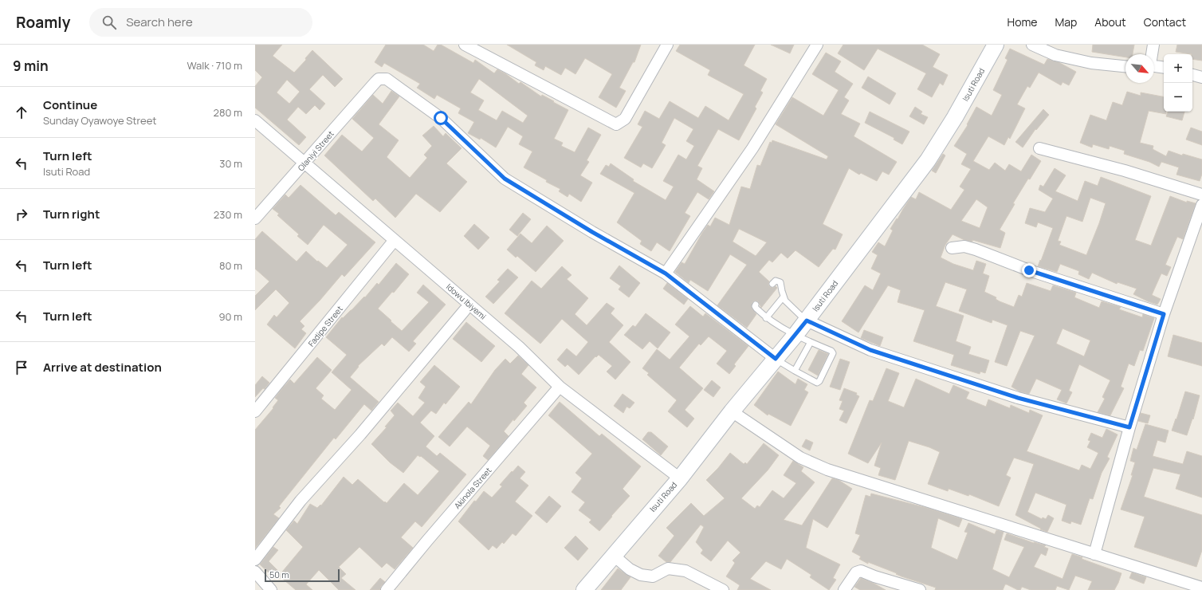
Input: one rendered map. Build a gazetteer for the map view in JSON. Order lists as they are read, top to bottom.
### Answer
{
  "streets": {
    "street": [
      "Isuti Road",
      "Olaniyi Street",
      "Idowu Ibiyemi",
      "Fadipe Street",
      "Akinola Street"
    ]
  },
  "crossings": [
    ["Isuti Road", "Idowu Ibiyemi"],
    ["Olaniyi Street", "Idowu Ibiyemi"],
    ["Idowu Ibiyemi", "Fadipe Street"],
    ["Idowu Ibiyemi", "Akinola Street"]
  ],
  "scale_bar": "50 m",
  "north": "bottom right",
  "page": {
    "header": "Roamly",
    "search": "Search here",
    "nav": [
      "Home",
      "Map",
      "About",
      "Contact"
    ],
    "heading": ["9 min", "Walk · 710 m"],
    "map_buttons": ["+", "−"],
    "list": [
      ["Continue", "Sunday Oyawoye Street", "280 m"],
      ["Turn left", "Isuti Road", "30 m"],
      ["Turn right", "230 m"],
      ["Turn left", "80 m"],
      ["Turn left", "90 m"],
      "Arrive at destination"
    ],
    "scale": "50 m"
  }
}
